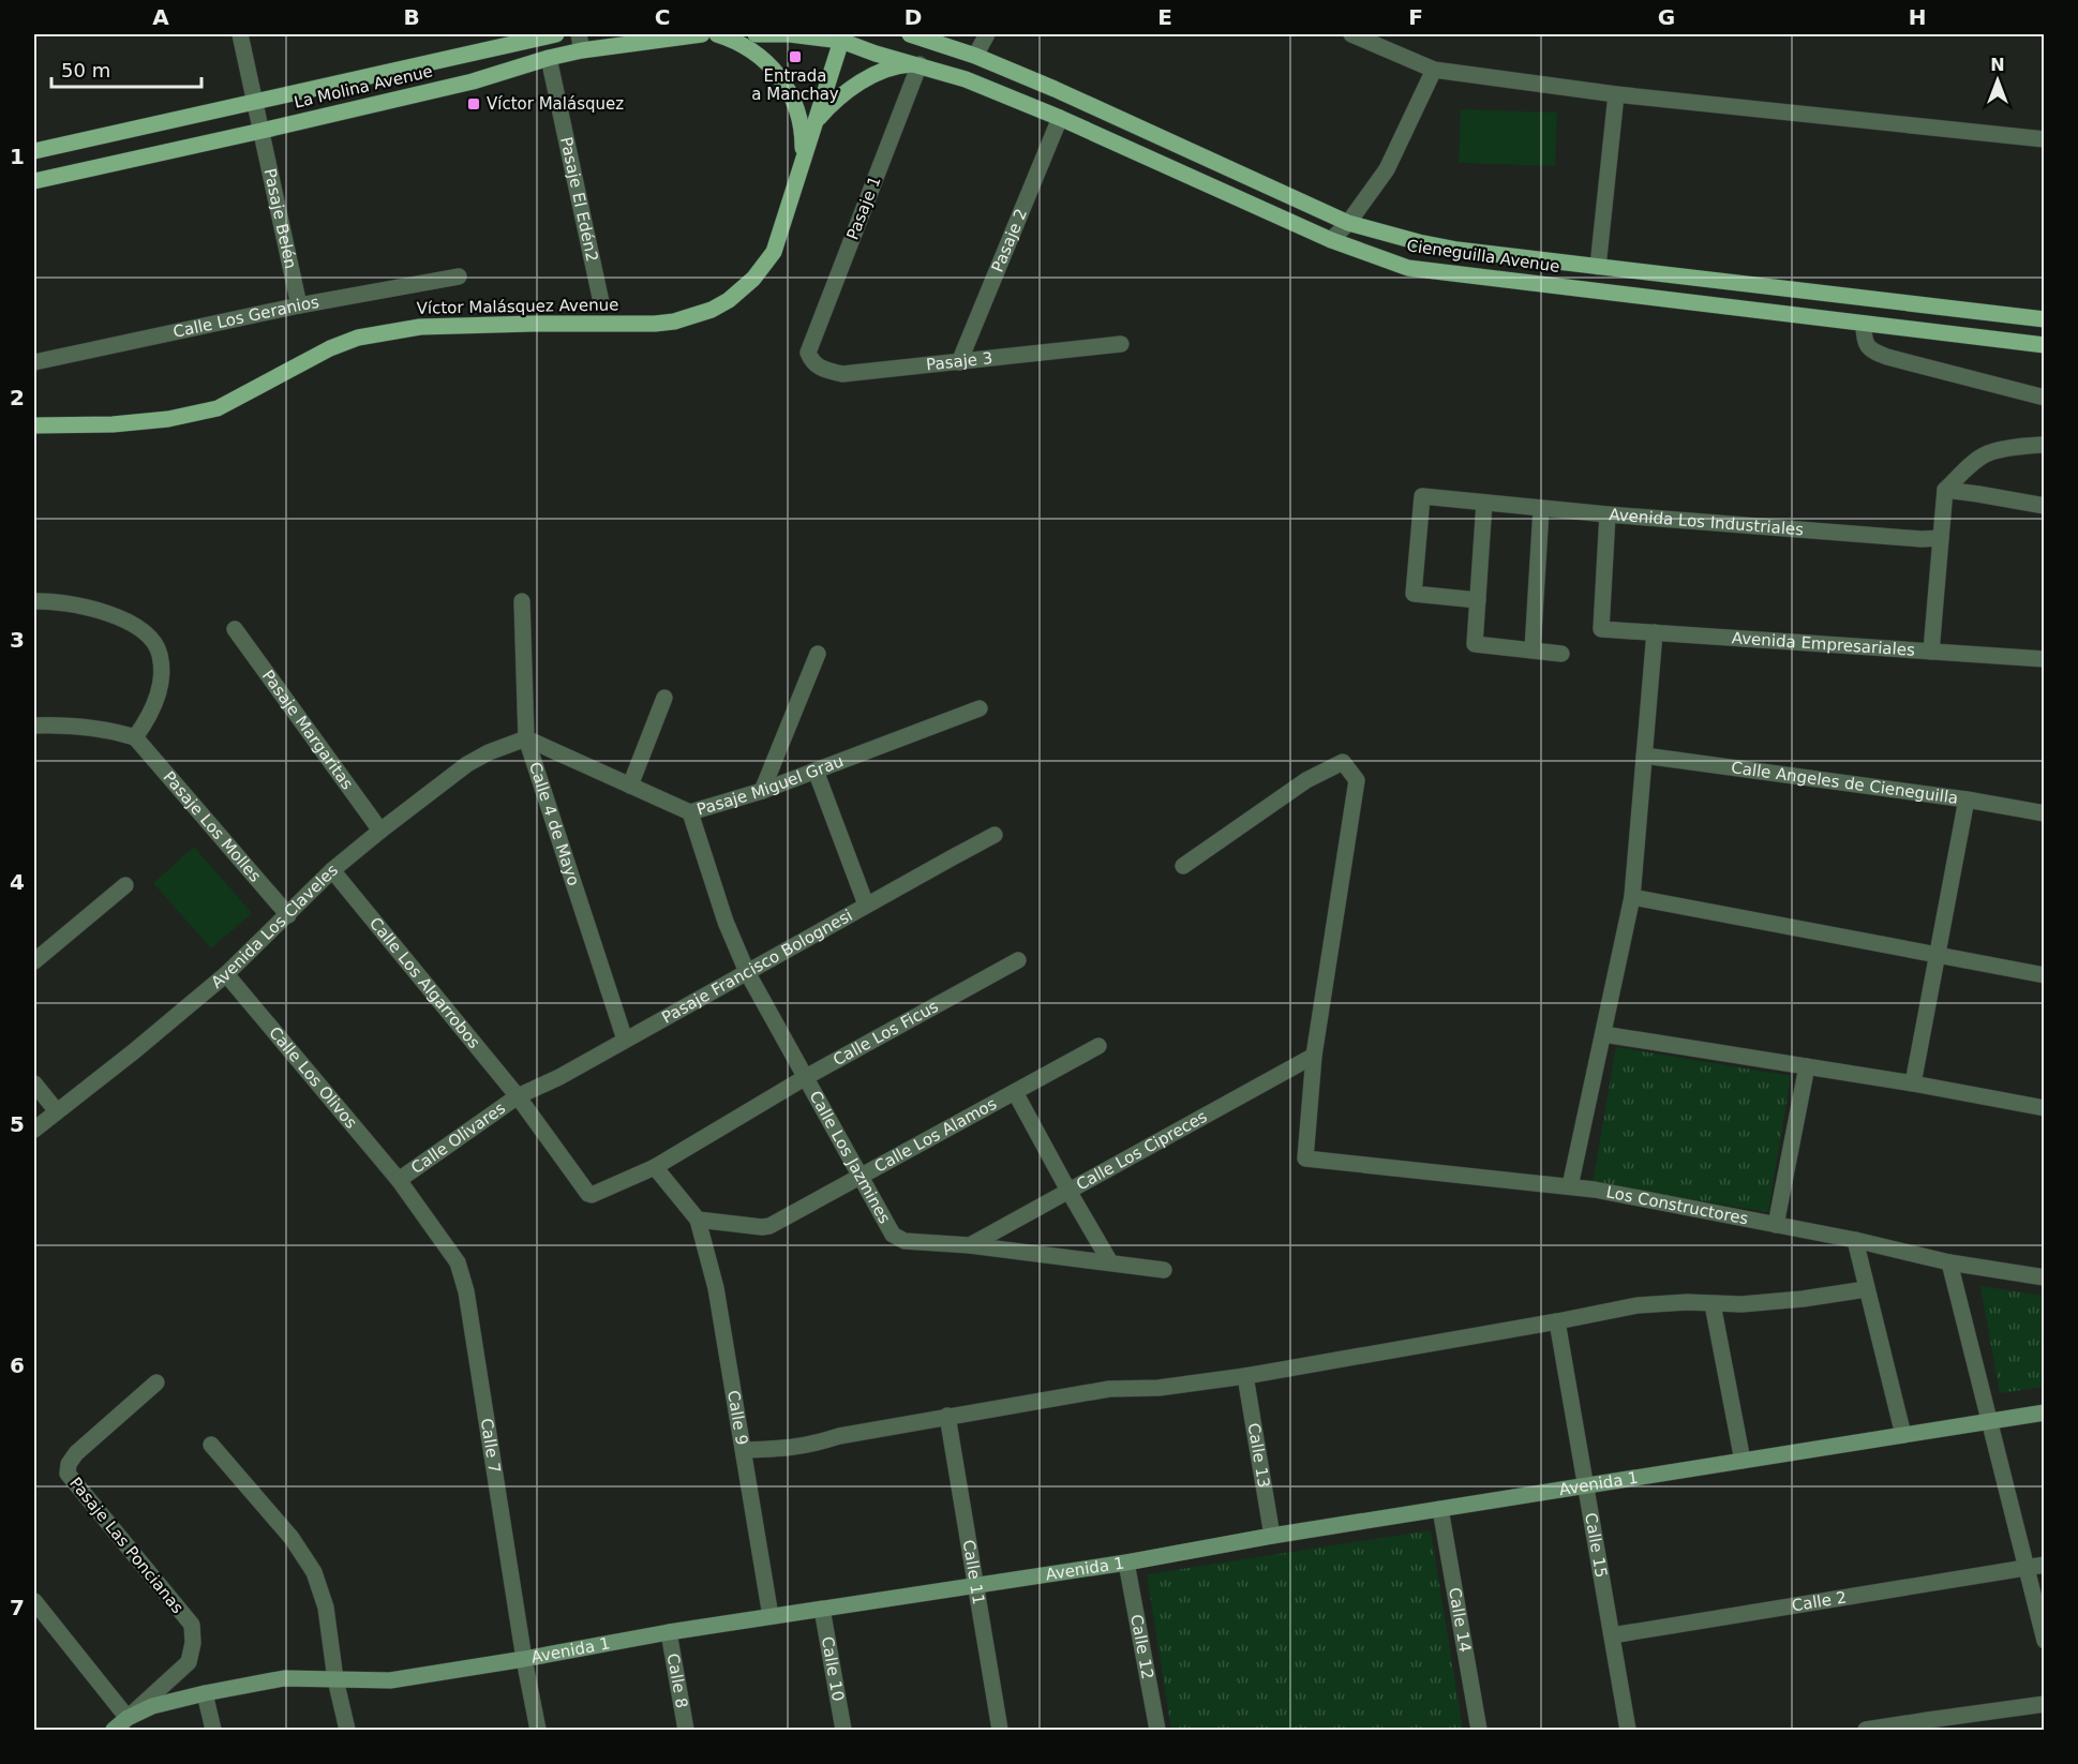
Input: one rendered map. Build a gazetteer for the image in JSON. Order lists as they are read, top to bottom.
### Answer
{
  "streets": {
    "main road": ["La Molina Avenue", "Cieneguilla Avenue", "Víctor Malásquez Avenue"],
    "street": [
      "Pasaje El Edén2",
      "Pasaje 1",
      "Pasaje Belén",
      "Pasaje 2",
      "Calle Los Geranios",
      "Pasaje 3",
      "Avenida Los Industriales",
      "Avenida Empresariales",
      "Pasaje Margaritas",
      "Calle Angeles de Cieneguilla",
      "Pasaje Miguel Grau",
      "Calle 4 de Mayo",
      "Pasaje Los Molles",
      "Avenida Los Claveles",
      "Pasaje Francisco Bolognesi",
      "Calle Los Algarrobos",
      "Calle Los Ficus",
      "Calle Los Olivos",
      "Calle Los Alamos",
      "Calle Olivares",
      "Calle Los Cipreces",
      "Calle Los Jazmines",
      "Los Constructores",
      "Calle 9",
      "Calle 7",
      "Calle 13",
      "Avenida 1",
      "Pasaje Las Poncianas",
      "Calle 15",
      "Calle 11",
      "Calle 2",
      "Calle 14",
      "Calle 12",
      "Calle 10",
      "Calle 8"
    ]
  },
  "crossings": [
    ["La Molina Avenue", "Pasaje El Edén2"],
    ["La Molina Avenue", "Pasaje Belén"],
    ["Pasaje 1", "Cieneguilla Avenue"],
    ["Pasaje 1", "Pasaje 3"],
    ["Pasaje Belén", "Calle Los Geranios"],
    ["Pasaje 2", "Cieneguilla Avenue"],
    ["Pasaje 2", "Pasaje 3"],
    ["Cieneguilla Avenue", "Víctor Malásquez Avenue"],
    ["Avenida Los Industriales", "Avenida Empresariales"],
    ["Pasaje Margaritas", "Avenida Los Claveles"],
    ["Pasaje Miguel Grau", "Calle 4 de Mayo"],
    ["Pasaje Miguel Grau", "Avenida Los Claveles"],
    ["Pasaje Miguel Grau", "Calle Los Jazmines"],
    ["Calle 4 de Mayo", "Avenida Los Claveles"],
    ["Calle 4 de Mayo", "Pasaje Francisco Bolognesi"],
    ["Pasaje Los Molles", "Avenida Los Claveles"],
    ["Avenida Los Claveles", "Calle Los Algarrobos"],
    ["Avenida Los Claveles", "Calle Los Olivos"],
    ["Pasaje Francisco Bolognesi", "Calle Los Algarrobos"],
    ["Pasaje Francisco Bolognesi", "Calle Olivares"],
    ["Pasaje Francisco Bolognesi", "Calle Los Jazmines"],
    ["Calle Los Algarrobos", "Calle Los Ficus"],
    ["Calle Los Algarrobos", "Calle Olivares"],
    ["Calle Los Ficus", "Calle Los Jazmines"],
    ["Calle Los Olivos", "Calle Olivares"],
    ["Calle Los Olivos", "Calle 7"],
    ["Calle Los Alamos", "Calle Los Jazmines"],
    ["Calle Los Alamos", "Calle 9"],
    ["Calle Olivares", "Calle 7"],
    ["Calle Los Cipreces", "Calle Los Jazmines"],
    ["Calle Los Cipreces", "Los Constructores"],
    ["Calle 9", "Avenida 1"],
    ["Calle 7", "Avenida 1"],
    ["Calle 13", "Avenida 1"],
    ["Avenida 1", "Pasaje Las Poncianas"],
    ["Avenida 1", "Calle 15"],
    ["Avenida 1", "Calle 11"],
    ["Avenida 1", "Calle 14"],
    ["Avenida 1", "Calle 12"],
    ["Avenida 1", "Calle 10"],
    ["Avenida 1", "Calle 8"],
    ["Calle 15", "Calle 2"]
  ],
  "places": {
    "transit": ["Entrada a Manchay", "Víctor Malásquez"]
  },
  "scale_bar": "50 m",
  "north": "top",
  "grid": {
    "columns": [
      "A",
      "B",
      "C",
      "D",
      "E",
      "F",
      "G",
      "H"
    ],
    "rows": [
      "1",
      "2",
      "3",
      "4",
      "5",
      "6",
      "7"
    ]
  }
}
